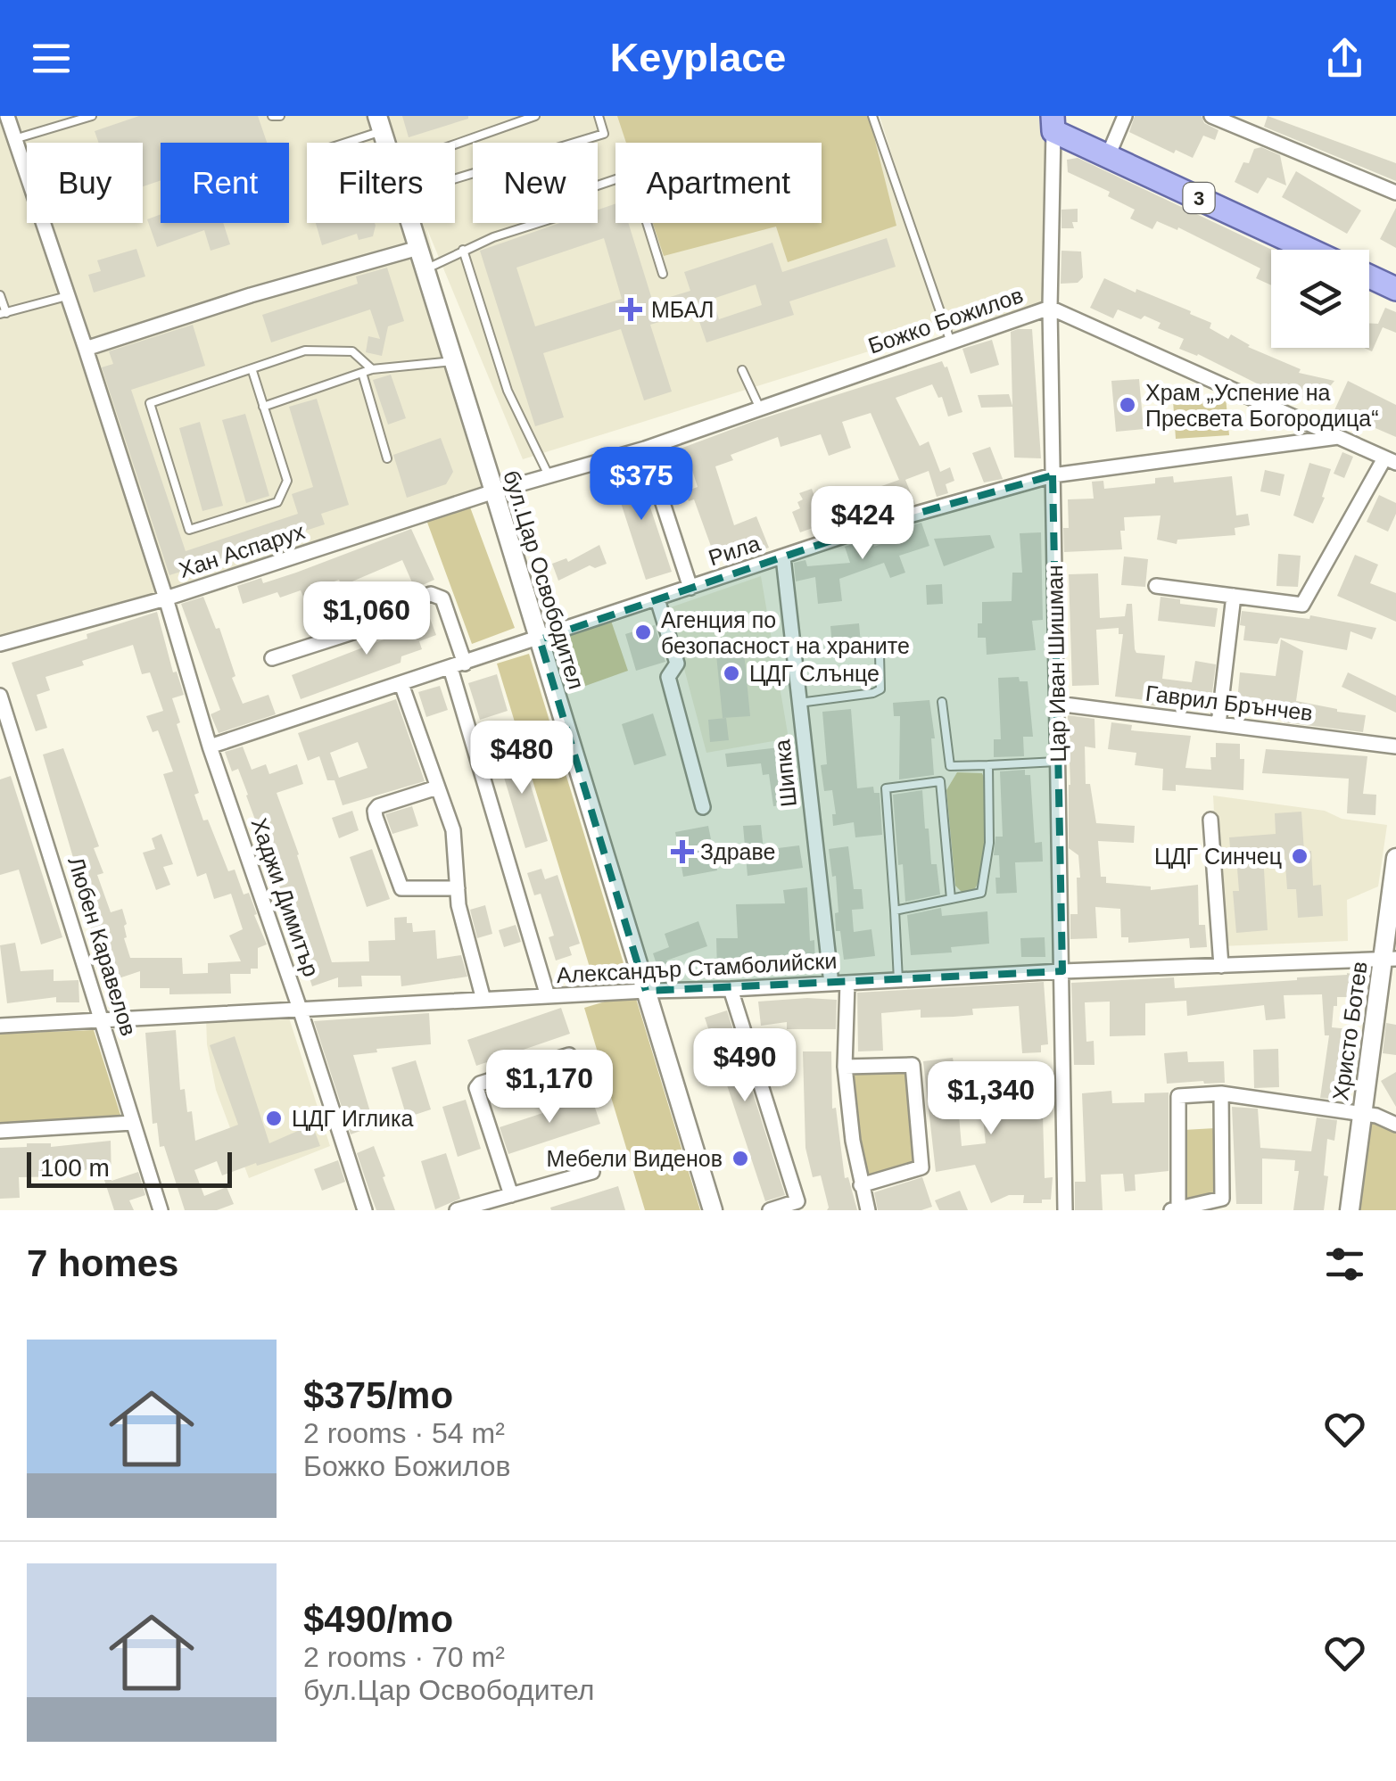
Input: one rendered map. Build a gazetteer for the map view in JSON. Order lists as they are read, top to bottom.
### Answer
{
  "streets": {
    "main road": ["3"],
    "street": [
      "Божко Божилов",
      "Хан Аспарух",
      "Рила",
      "бул.Цар Освободител",
      "Цар Иван Шишман",
      "Гаврил Брънчев",
      "Шипка",
      "Хаджи Димитър",
      "Любен Каравелов",
      "Александър Стамболийски",
      "Христо Ботев"
    ]
  },
  "crossings": [
    ["3", "Цар Иван Шишман"],
    ["Божко Божилов", "Хан Аспарух"],
    ["Божко Божилов", "Рила"],
    ["Божко Божилов", "бул.Цар Освободител"],
    ["Божко Божилов", "Цар Иван Шишман"],
    ["Хан Аспарух", "бул.Цар Освободител"],
    ["Хан Аспарух", "Хаджи Димитър"],
    ["Рила", "бул.Цар Освободител"],
    ["Рила", "Цар Иван Шишман"],
    ["Рила", "Шипка"],
    ["Рила", "Хаджи Димитър"],
    ["бул.Цар Освободител", "Александър Стамболийски"],
    ["Цар Иван Шишман", "Гаврил Брънчев"],
    ["Цар Иван Шишман", "Александър Стамболийски"],
    ["Шипка", "Александър Стамболийски"],
    ["Хаджи Димитър", "Александър Стамболийски"],
    ["Любен Каравелов", "Александър Стамболийски"],
    ["Александър Стамболийски", "Христо Ботев"]
  ],
  "places": {
    "health": ["МБАЛ", "Здраве"],
    "other": [
      "Храм „Успение на Пресвета Богородица“",
      "Агенция по безопасност на храните",
      "ЦДГ Слънце",
      "ЦДГ Синчец",
      "ЦДГ Иглика",
      "Мебели Виденов"
    ]
  },
  "scale_bar": "100 m",
  "page": {
    "header": "Keyplace",
    "chip": [
      "Buy",
      "Rent",
      "Filters",
      "New",
      "Apartment"
    ],
    "price": [
      "$375",
      "$424",
      "$1,060",
      "$480",
      "$490",
      "$1,170",
      "$1,340"
    ],
    "scale": "100 m",
    "heading": "7 homes",
    "list": [
      {
        "name": "$375/mo",
        "note": "2 rooms · 54 m² · Божко Божилов"
      },
      {
        "name": "$490/mo",
        "note": "2 rooms · 70 m² · бул.Цар Освободител"
      }
    ]
  }
}
